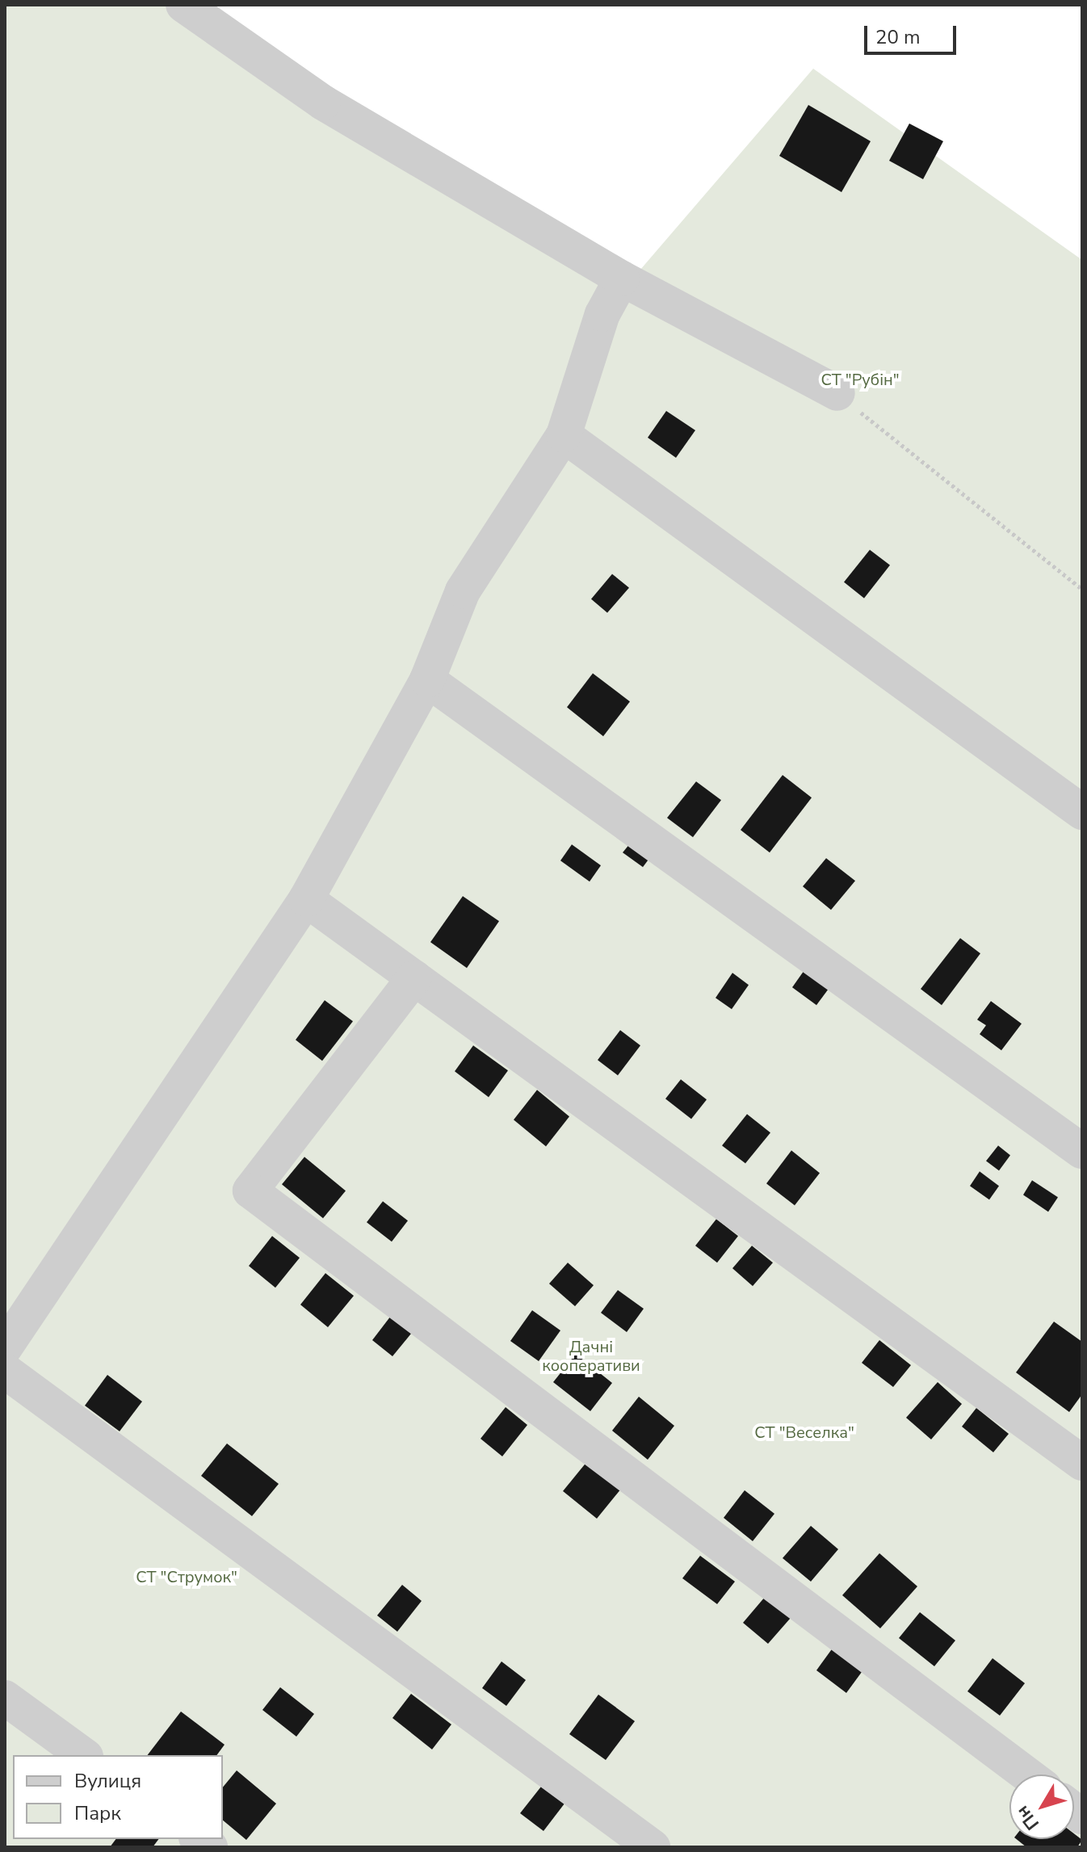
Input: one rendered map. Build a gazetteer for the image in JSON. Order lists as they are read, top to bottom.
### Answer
{
  "parks": [
    "СТ \"Рубін\"",
    "Дачні кооперативи",
    "СТ \"Веселка\"",
    "СТ \"Струмок\""
  ],
  "legend": ["Вулиця", "Парк"],
  "scale_bar": "20 m",
  "north": "bottom left"
}
